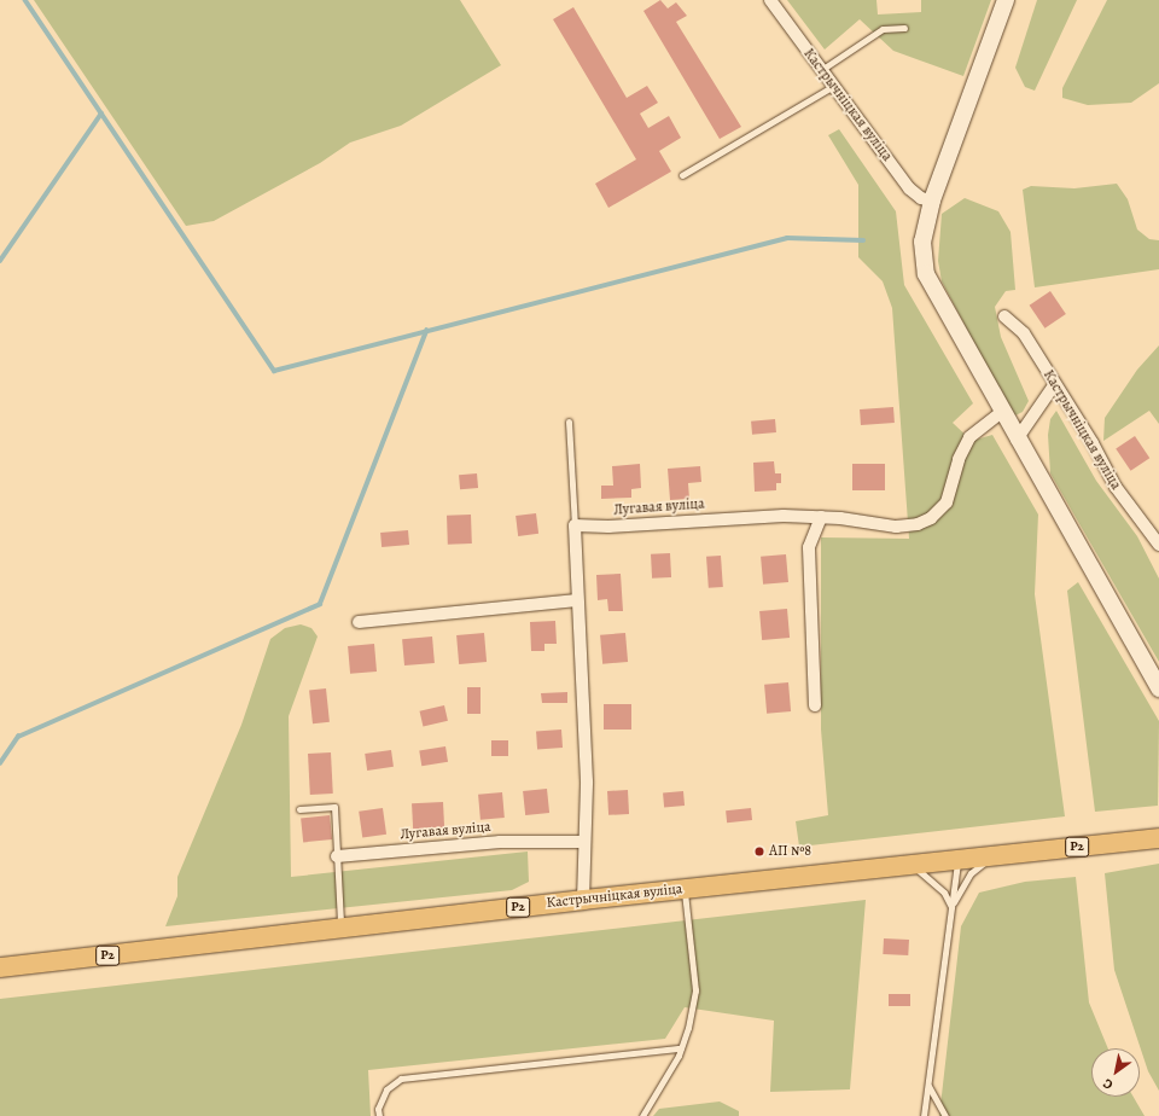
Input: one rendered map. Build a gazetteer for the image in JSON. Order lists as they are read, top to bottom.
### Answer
{
  "streets": {
    "main road": ["Кастрычніцкая вуліца", "Р2"],
    "street": ["Лугавая вуліца"]
  },
  "crossings": [
    ["Кастрычніцкая вуліца", "Р2"]
  ],
  "places": ["АП №8"],
  "north": "bottom left"
}
